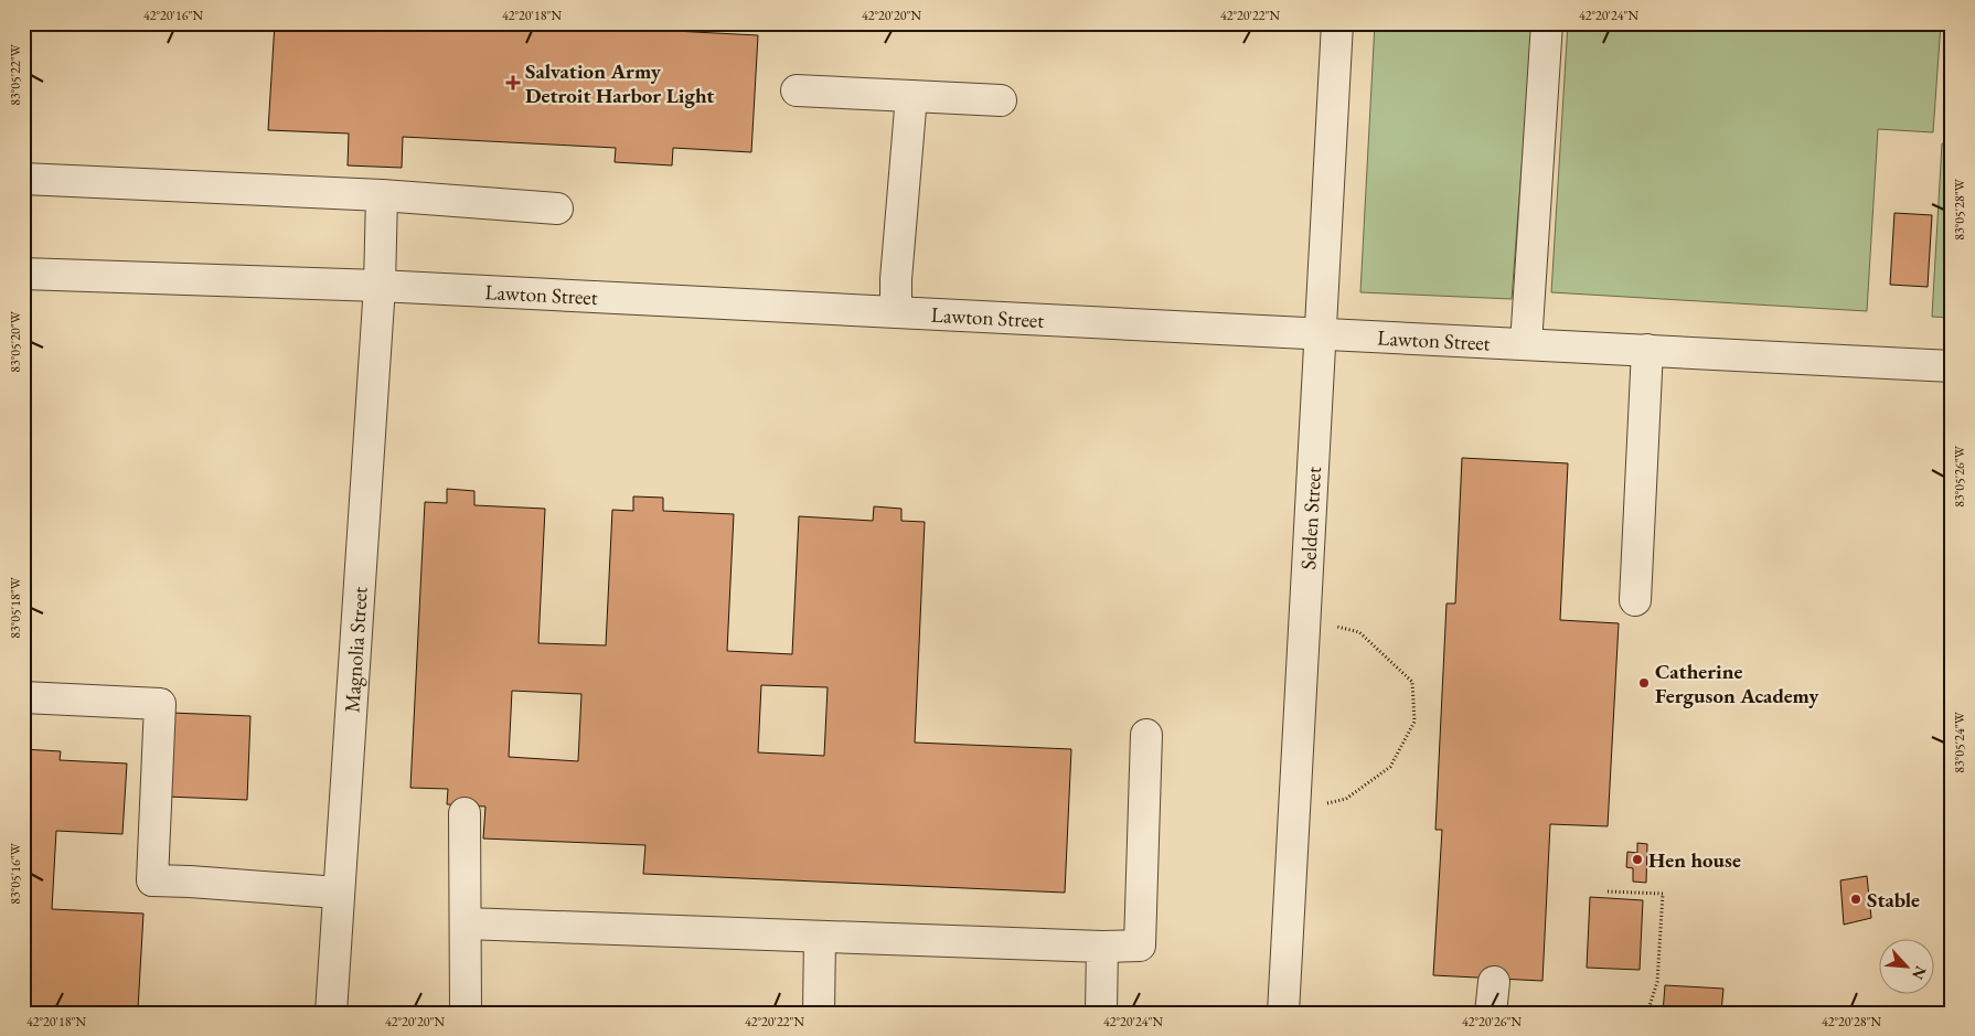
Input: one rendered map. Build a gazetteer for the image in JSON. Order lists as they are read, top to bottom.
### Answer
{
  "streets": {
    "street": ["Lawton Street", "Selden Street", "Magnolia Street"]
  },
  "crossings": [
    ["Lawton Street", "Selden Street"],
    ["Lawton Street", "Magnolia Street"]
  ],
  "places": {
    "health": ["Salvation Army Detroit Harbor Light"],
    "other": ["Catherine Ferguson Academy", "Hen house", "Stable"]
  },
  "north": "bottom right",
  "coordinates": [
    "42°20'16\"N",
    "42°20'18\"N",
    "42°20'20\"N",
    "42°20'22\"N",
    "42°20'24\"N",
    "83°05'22\"W",
    "83°05'28\"W",
    "83°05'20\"W",
    "83°05'26\"W",
    "83°05'18\"W",
    "83°05'24\"W",
    "83°05'16\"W",
    "42°20'26\"N",
    "42°20'28\"N"
  ]
}
